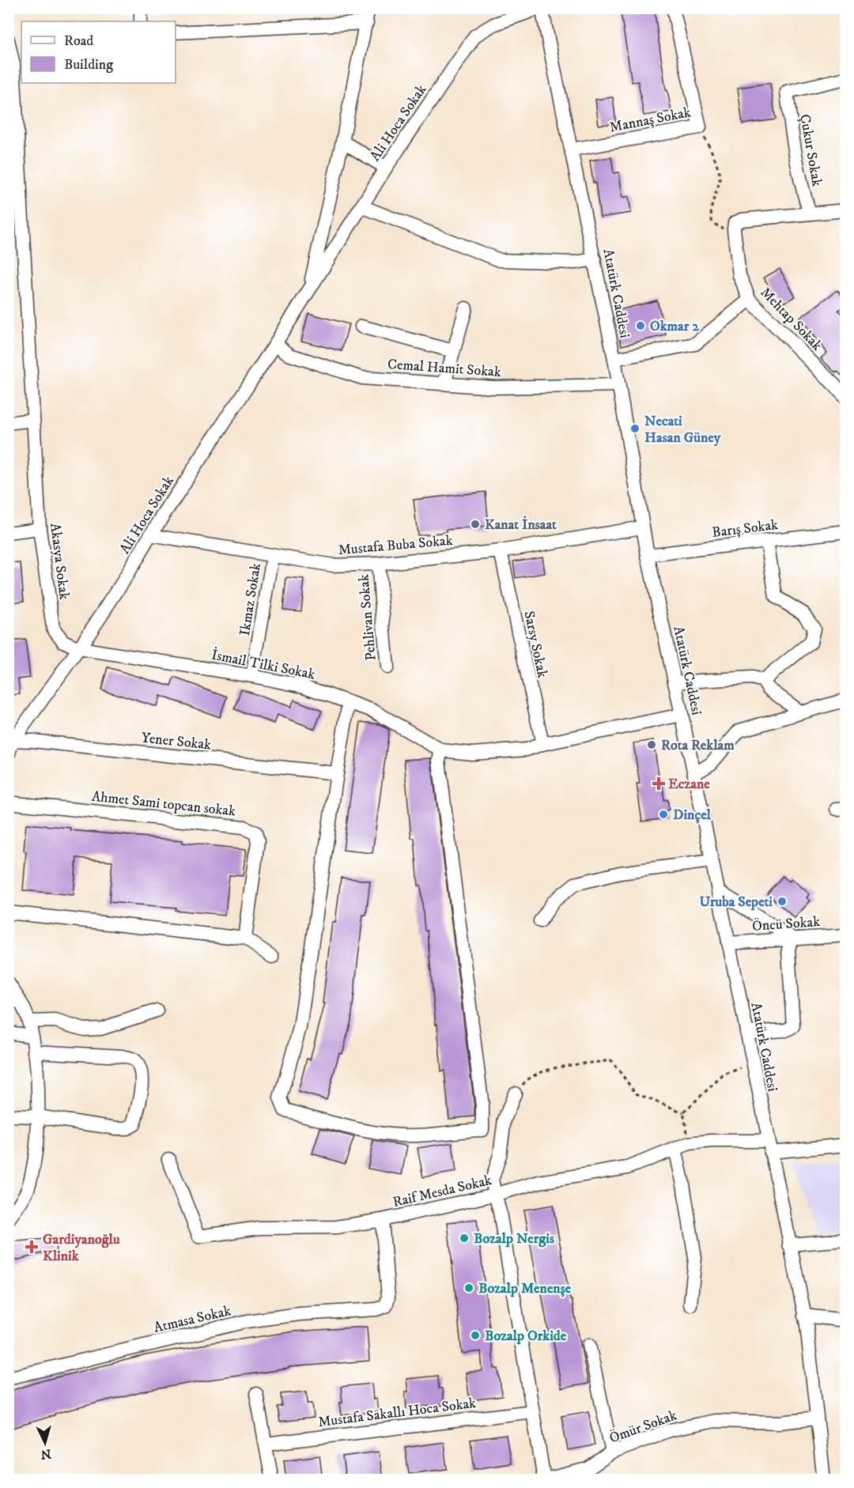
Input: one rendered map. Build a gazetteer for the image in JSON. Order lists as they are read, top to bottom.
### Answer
{
  "streets": {
    "street": [
      "Mannaş Sokak",
      "Ali Hoca Sokak",
      "Çukur Sokak",
      "Atatürk Caddesi",
      "Mehtap Sokak",
      "Cemal Hamit Sokak",
      "Barış Sokak",
      "Mustafa Buba Sokak",
      "Akasya Sokak",
      "Ikmaz Sokak",
      "Pehlivan Sokak",
      "Sarsy Sokak",
      "İsmail Tilki Sokak",
      "Yener Sokak",
      "Ahmet Sami topcan sokak",
      "Öncü Sokak",
      "Raif Mesda Sokak",
      "Atmasa Sokak",
      "Mustafa Sakallı Hoca Sokak",
      "Ömür Sokak"
    ]
  },
  "crossings": [
    ["Mannaş Sokak", "Atatürk Caddesi"],
    ["Ali Hoca Sokak", "Atatürk Caddesi"],
    ["Ali Hoca Sokak", "Cemal Hamit Sokak"],
    ["Ali Hoca Sokak", "Mustafa Buba Sokak"],
    ["Ali Hoca Sokak", "Akasya Sokak"],
    ["Ali Hoca Sokak", "İsmail Tilki Sokak"],
    ["Ali Hoca Sokak", "Yener Sokak"],
    ["Atatürk Caddesi", "Cemal Hamit Sokak"],
    ["Atatürk Caddesi", "Barış Sokak"],
    ["Atatürk Caddesi", "Mustafa Buba Sokak"],
    ["Atatürk Caddesi", "İsmail Tilki Sokak"],
    ["Atatürk Caddesi", "Öncü Sokak"],
    ["Atatürk Caddesi", "Raif Mesda Sokak"],
    ["Atatürk Caddesi", "Ömür Sokak"],
    ["Mustafa Buba Sokak", "Ikmaz Sokak"],
    ["Mustafa Buba Sokak", "Pehlivan Sokak"],
    ["Mustafa Buba Sokak", "Sarsy Sokak"],
    ["Akasya Sokak", "İsmail Tilki Sokak"],
    ["Ikmaz Sokak", "İsmail Tilki Sokak"],
    ["Sarsy Sokak", "İsmail Tilki Sokak"],
    ["Raif Mesda Sokak", "Atmasa Sokak"]
  ],
  "places": {
    "other": [
      "Okmar 2",
      "Necati Hasan Güney",
      "Kanat İnsaat",
      "Rota Reklam",
      "Dinçel",
      "Uruba Sepeti",
      "Bozalp Nergis",
      "Bozalp Menenşe",
      "Bozalp Orkide"
    ],
    "health": ["Eczane", "Gardiyanoğlu Klinik"]
  },
  "legend": ["Road", "Building"],
  "north": "bottom"
}
